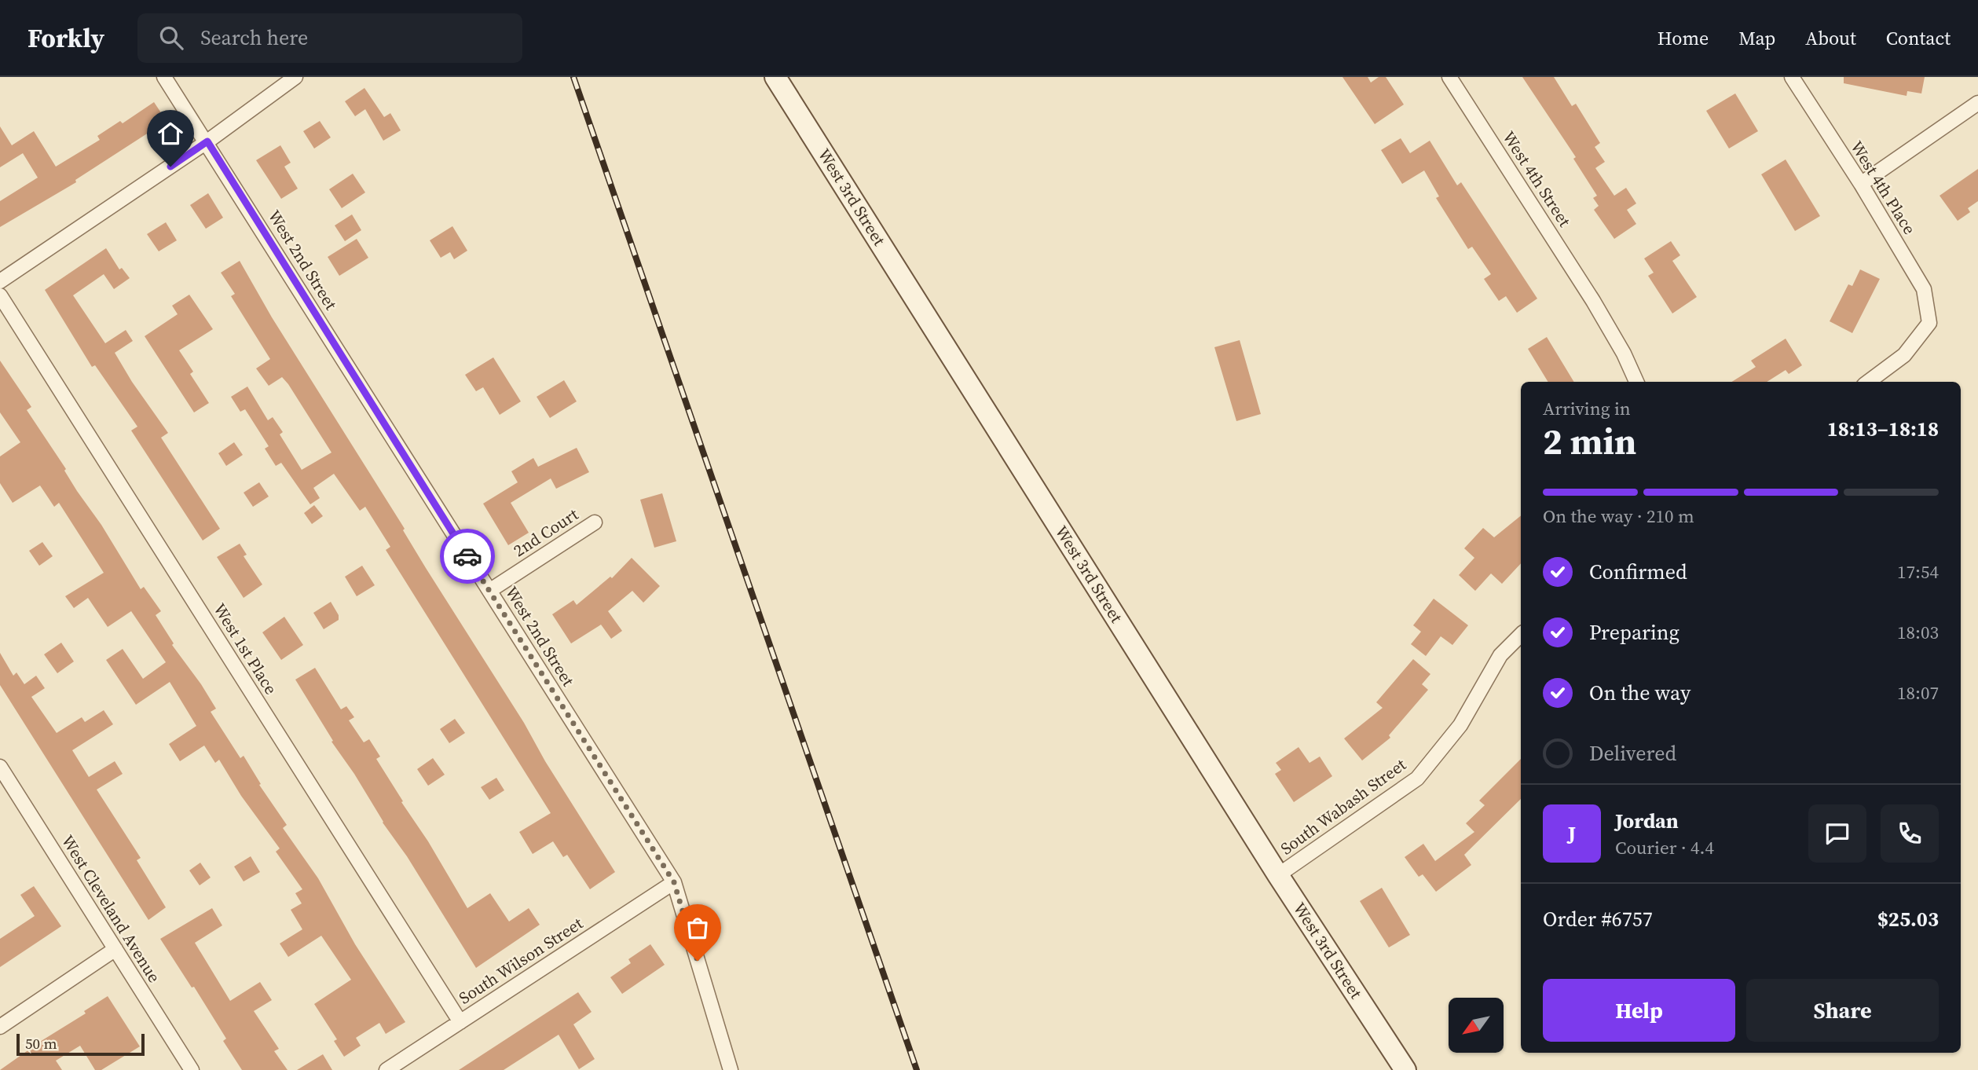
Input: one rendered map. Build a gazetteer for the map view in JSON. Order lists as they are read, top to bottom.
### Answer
{
  "streets": {
    "street": [
      "West 4th Street",
      "West 4th Place",
      "West 3rd Street",
      "West 2nd Street",
      "2nd Court",
      "West 1st Place",
      "South Wabash Street",
      "West Cleveland Avenue",
      "South Wilson Street"
    ]
  },
  "crossings": [
    ["West 3rd Street", "South Wabash Street"],
    ["West 2nd Street", "2nd Court"],
    ["West 2nd Street", "South Wilson Street"],
    ["West 1st Place", "South Wilson Street"]
  ],
  "scale_bar": "50 m",
  "north": "bottom left",
  "page": {
    "header": "Forkly",
    "search": "Search here",
    "nav": [
      "Home",
      "Map",
      "About",
      "Contact"
    ],
    "heading": ["2 min", "Arriving in", "18:13–18:18"],
    "panel": [
      "Jordan",
      "Courier · 4.4",
      "Order #6757",
      "$25.03"
    ],
    "bar": "On the way · 210 m",
    "list": [
      ["Confirmed", "17:54"],
      ["Preparing", "18:03"],
      ["On the way", "18:07"],
      "Delivered"
    ],
    "round": "J",
    "buttons": ["Help", "Share"],
    "scale": "50 m"
  }
}
